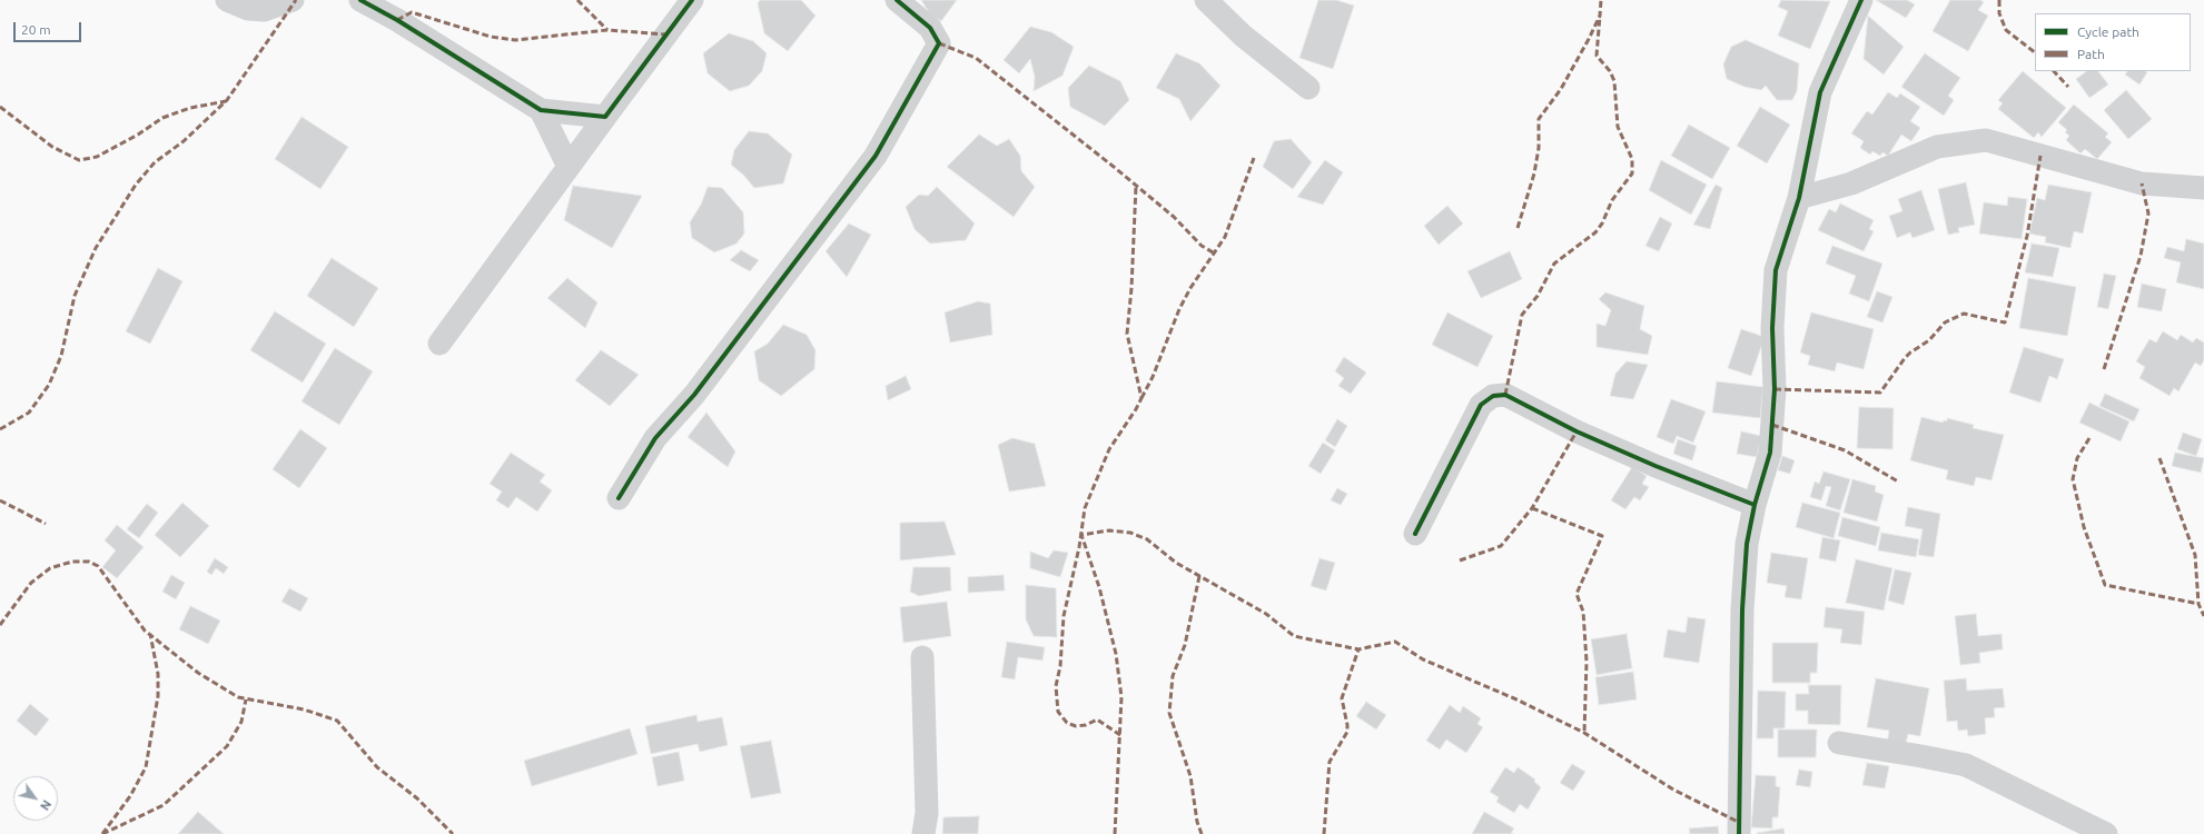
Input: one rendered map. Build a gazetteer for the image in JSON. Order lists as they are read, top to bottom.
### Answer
{
  "legend": ["Cycle path", "Path"],
  "scale_bar": "20 m",
  "north": "bottom right"
}
